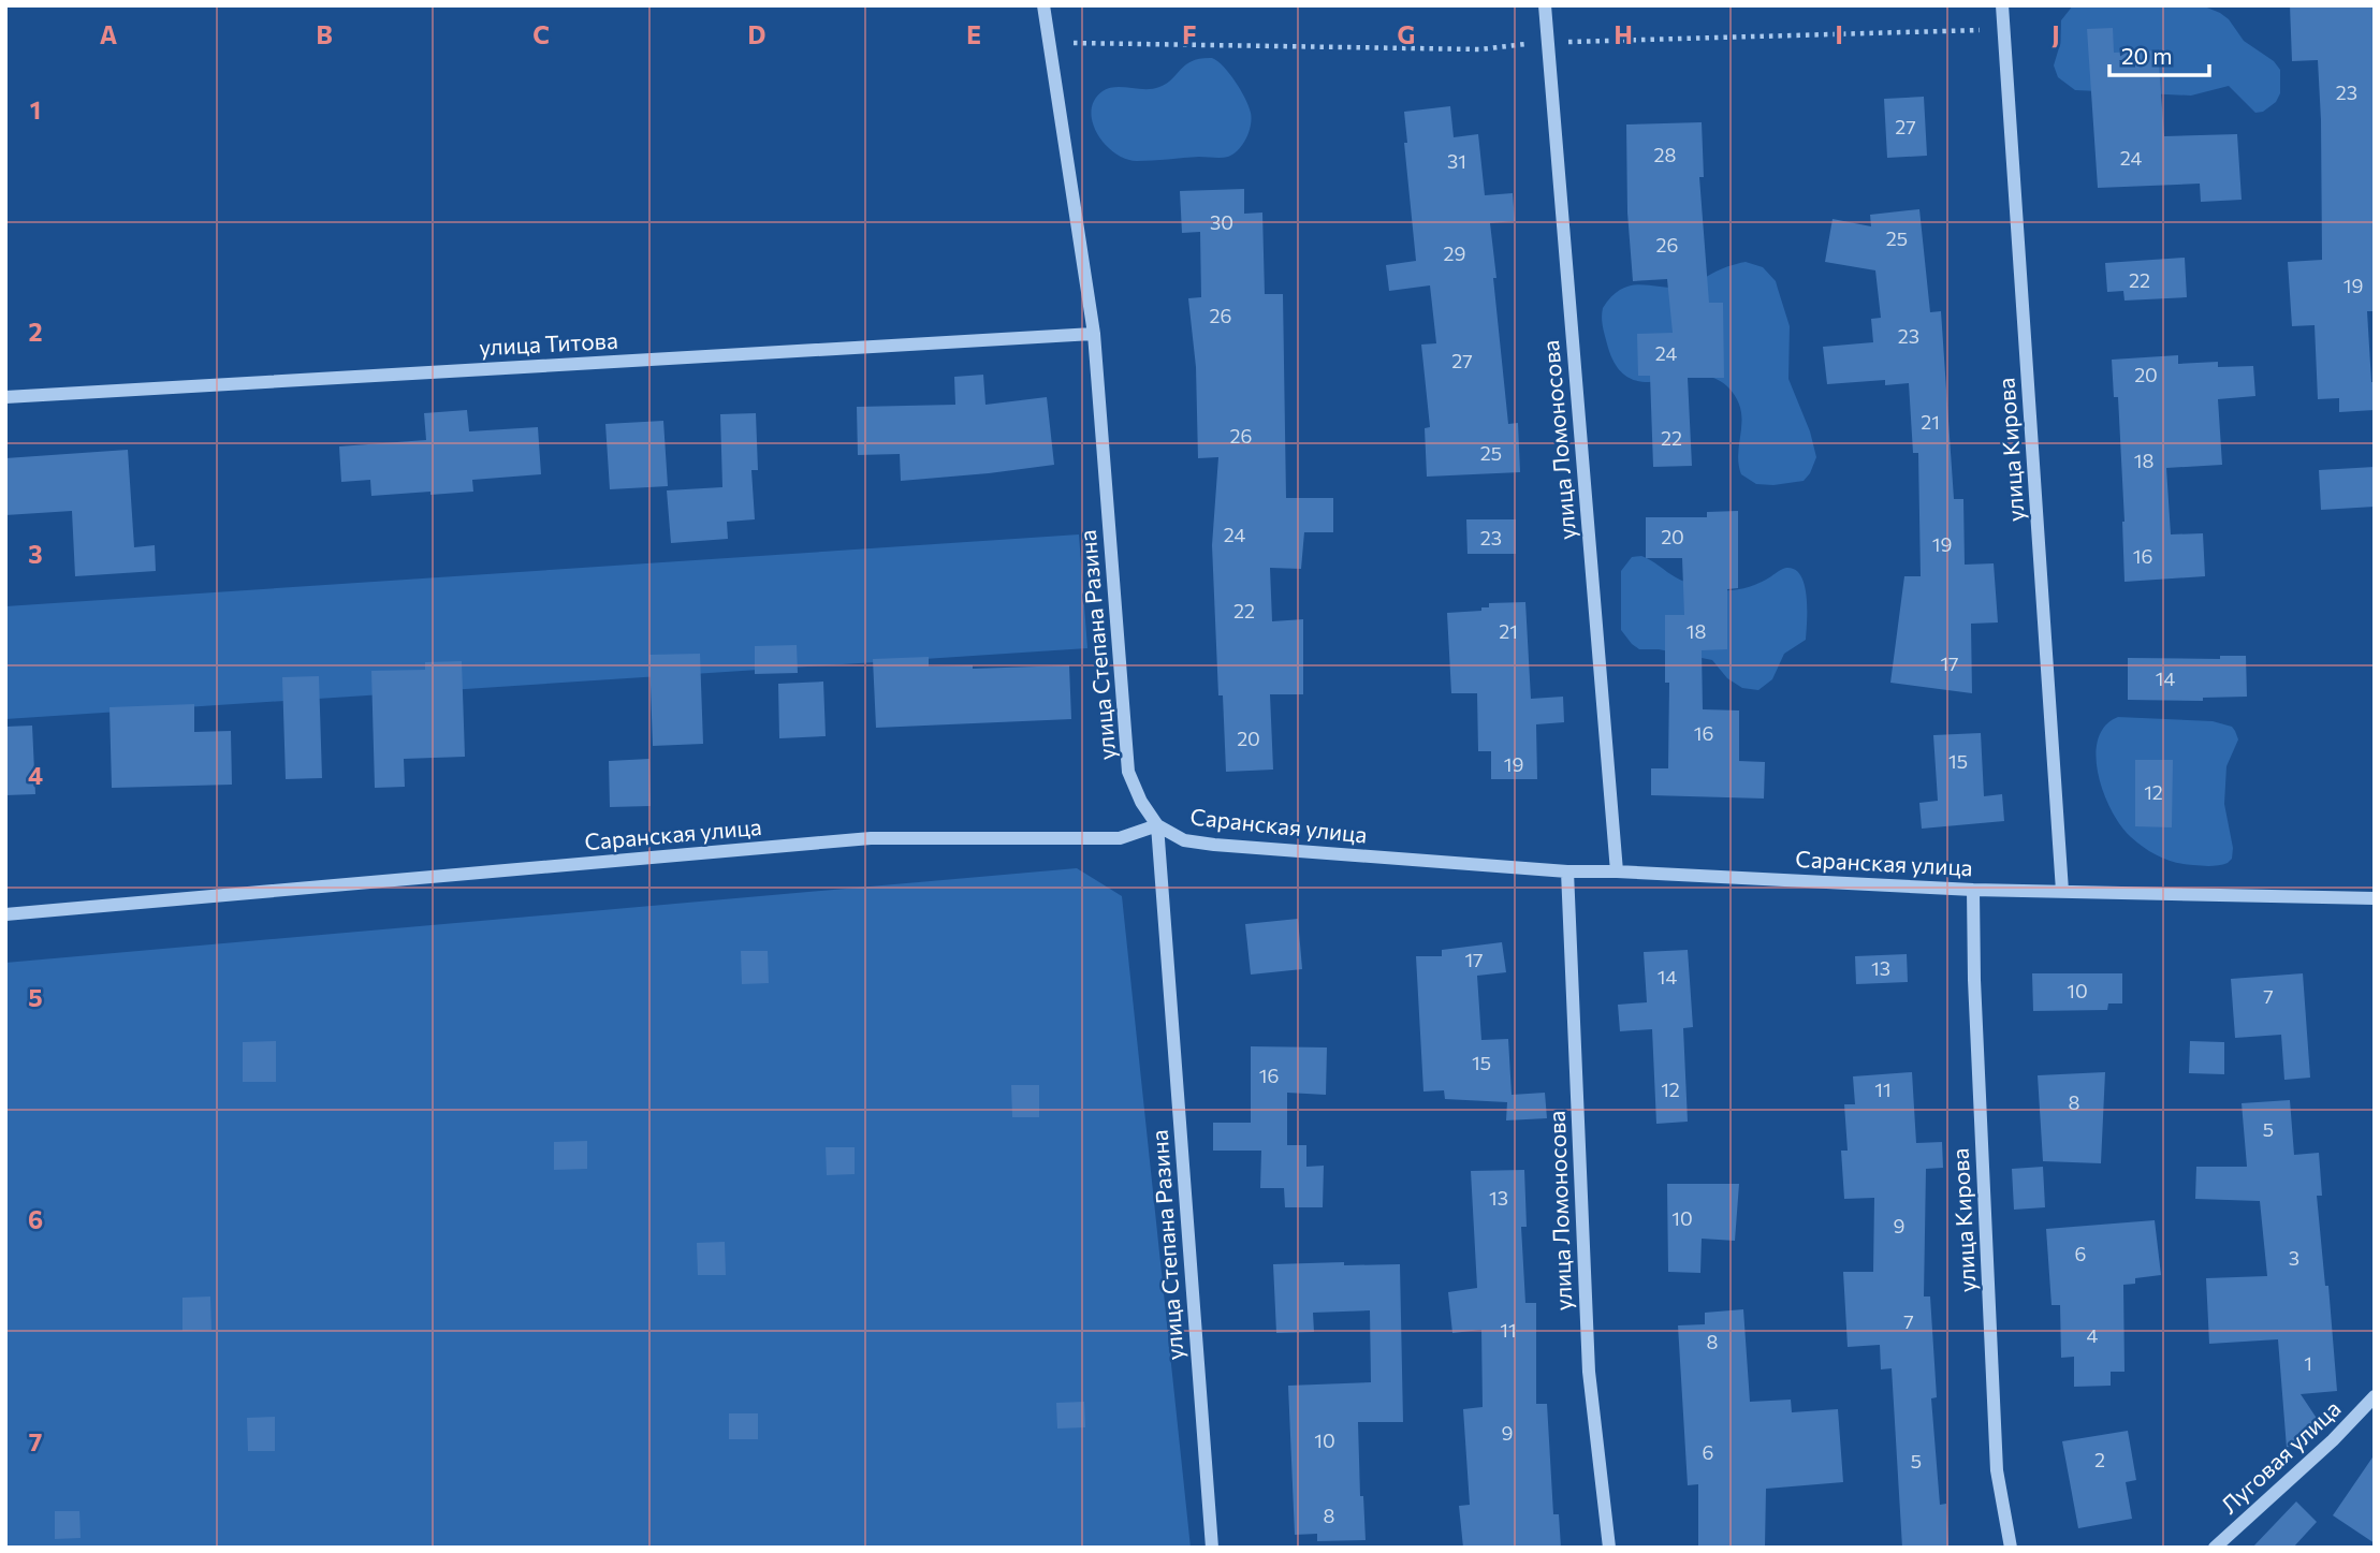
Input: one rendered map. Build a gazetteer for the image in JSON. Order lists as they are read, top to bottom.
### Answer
{
  "streets": {
    "street": [
      "улица Титова",
      "улица Ломоносова",
      "улица Кирова",
      "улица Степана Разина",
      "Саранская улица",
      "Луговая улица"
    ]
  },
  "crossings": [
    ["улица Титова", "улица Степана Разина"],
    ["улица Ломоносова", "Саранская улица"],
    ["улица Кирова", "Саранская улица"],
    ["улица Степана Разина", "Саранская улица"]
  ],
  "house_numbers": [
    "23",
    "27",
    "28",
    "24",
    "31",
    "30",
    "25",
    "26",
    "29",
    "22",
    "19",
    "26",
    "23",
    "24",
    "27",
    "20",
    "21",
    "26",
    "22",
    "25",
    "18",
    "24",
    "20",
    "23",
    "19",
    "16",
    "22",
    "21",
    "18",
    "17",
    "14",
    "16",
    "20",
    "15",
    "19",
    "12",
    "17",
    "13",
    "14",
    "10",
    "7",
    "15",
    "16",
    "12",
    "11",
    "8",
    "5",
    "13",
    "10",
    "9",
    "6",
    "3",
    "7",
    "11",
    "4",
    "8",
    "1",
    "9",
    "10",
    "6",
    "2",
    "5",
    "8"
  ],
  "scale_bar": "20 m",
  "grid": {
    "columns": [
      "A",
      "B",
      "C",
      "D",
      "E",
      "F",
      "G",
      "H",
      "I",
      "J"
    ],
    "rows": [
      "1",
      "2",
      "3",
      "4",
      "5",
      "6",
      "7"
    ]
  }
}
